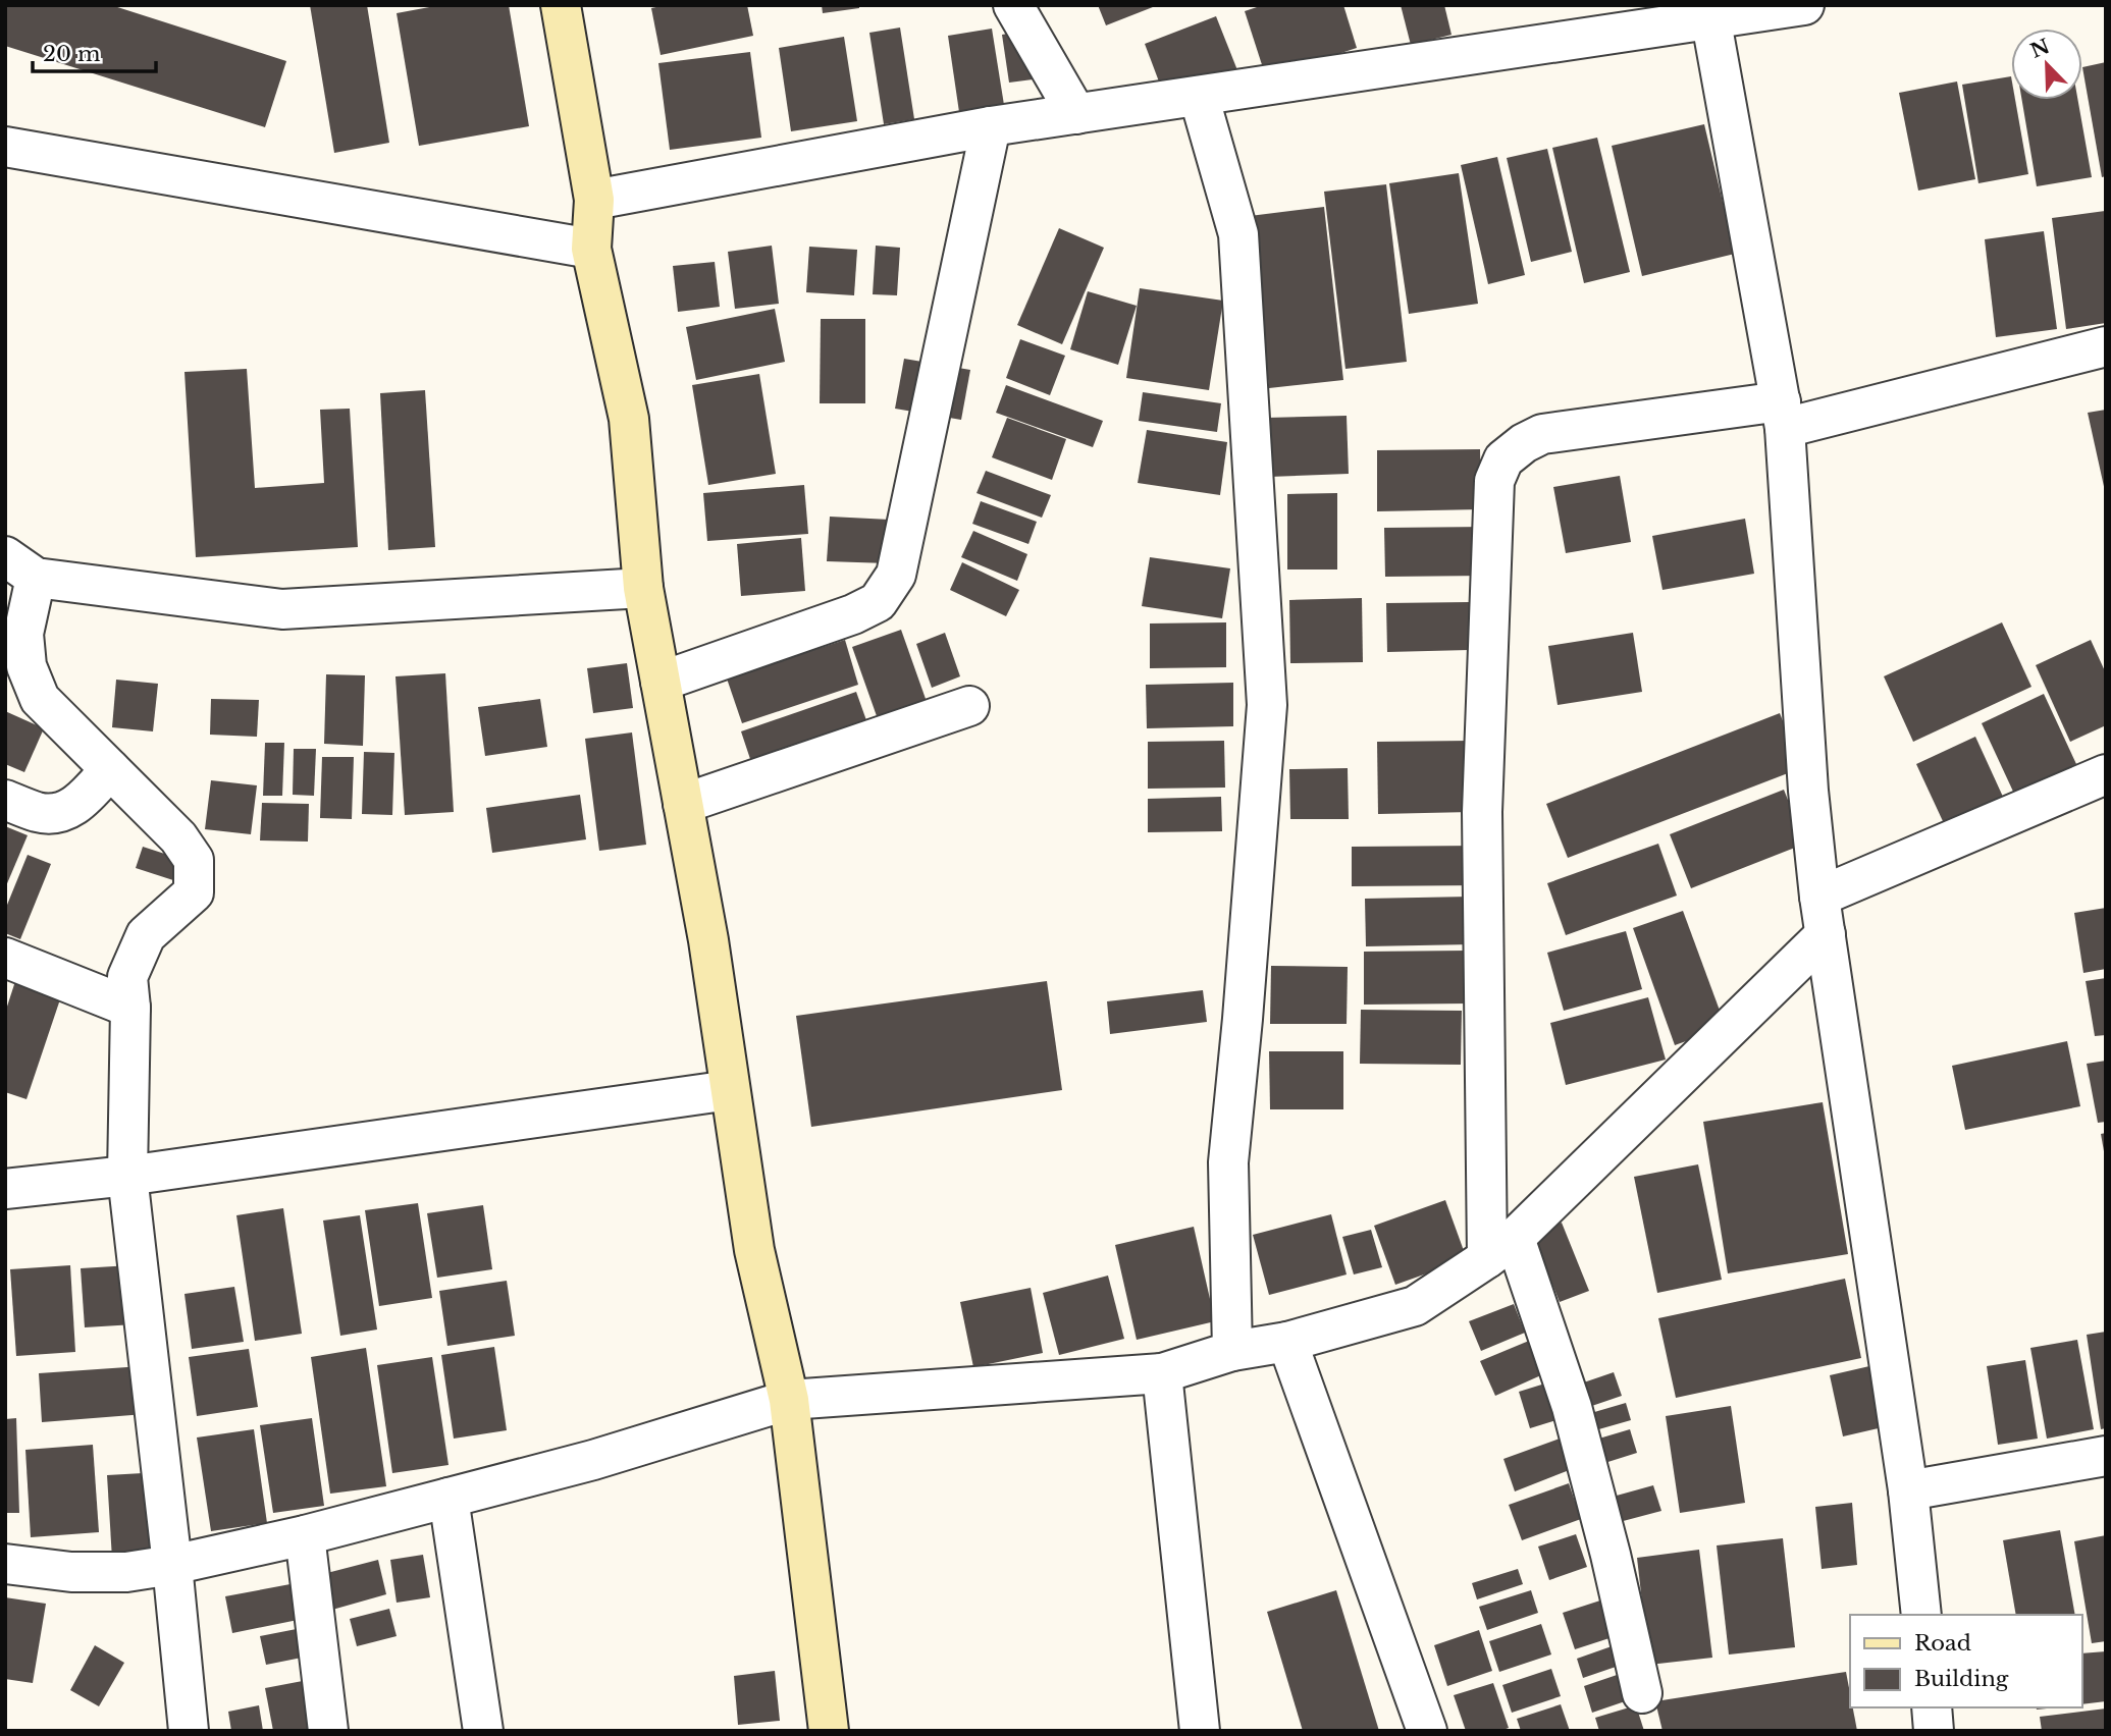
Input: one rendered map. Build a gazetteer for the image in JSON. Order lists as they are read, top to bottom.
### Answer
{
  "legend": ["Road", "Building"],
  "scale_bar": "20 m",
  "north": "top left"
}
